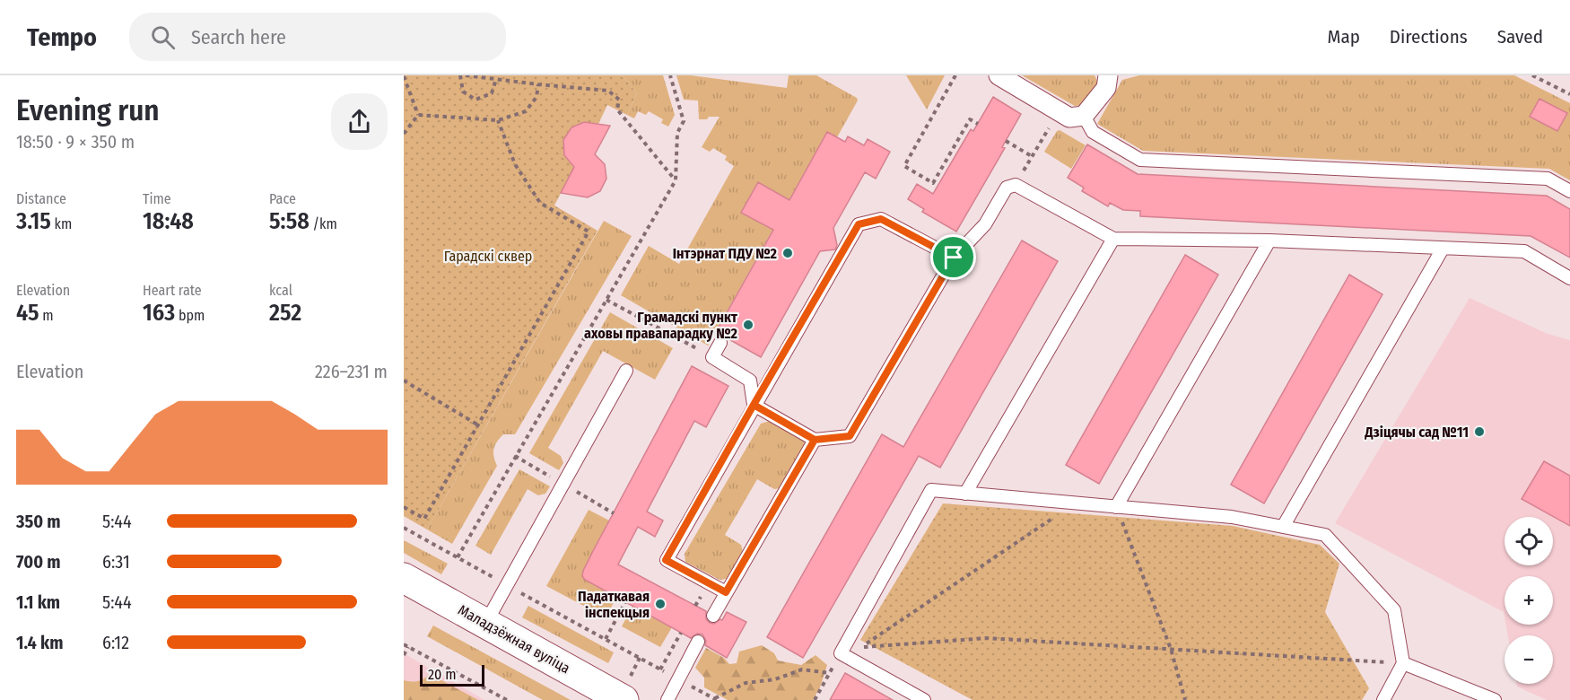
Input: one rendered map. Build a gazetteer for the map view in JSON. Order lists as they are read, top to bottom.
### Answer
{
  "streets": {
    "main road": ["Маладзёжная вуліца"]
  },
  "parks": ["Гарадскі сквер"],
  "places": [
    "Інтэрнат ПДУ №2",
    "Грамадскі пункт аховы правапарадку №2",
    "Дзіцячы сад №11",
    "Падаткавая інспекцыя"
  ],
  "scale_bar": "20 m",
  "page": {
    "header": "Tempo",
    "search": "Search here",
    "nav": ["Map", "Directions", "Saved"],
    "heading": ["Evening run", "18:50 · 9 × 350 m"],
    "stats": [
      ["Distance", "3.15 km"],
      ["Time", "18:48"],
      ["Pace", "5:58 /km"],
      ["Elevation", "45 m"],
      ["Heart rate", "163 bpm"],
      ["kcal", "252"]
    ],
    "chart": ["Elevation", "226–231 m"],
    "list": [
      {
        "name": "350 m",
        "note": "5:44"
      },
      {
        "name": "700 m",
        "note": "6:31"
      },
      {
        "name": "1.1 km",
        "note": "5:44"
      },
      {
        "name": "1.4 km",
        "note": "6:12"
      }
    ],
    "map_buttons": ["+", "−"],
    "scale": "20 m"
  }
}
